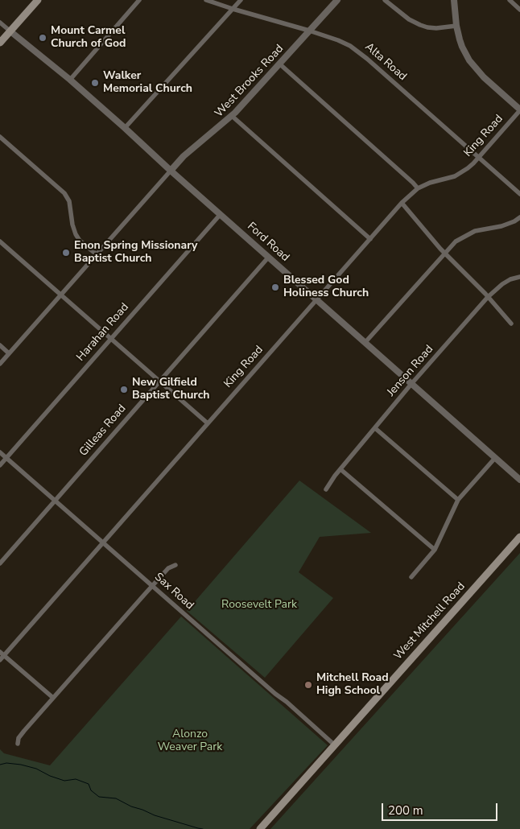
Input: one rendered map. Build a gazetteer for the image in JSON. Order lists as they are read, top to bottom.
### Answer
{
  "streets": {
    "main road": ["West Mitchell Road"],
    "street": [
      "Alta Road",
      "West Brooks Road",
      "King Road",
      "Ford Road",
      "Harahan Road",
      "Jenson Road",
      "Gilleas Road",
      "Sax Road"
    ]
  },
  "crossings": [
    ["Alta Road", "West Brooks Road"],
    ["Alta Road", "King Road"],
    ["West Brooks Road", "Ford Road"],
    ["King Road", "Ford Road"],
    ["King Road", "Sax Road"],
    ["Ford Road", "Harahan Road"],
    ["Ford Road", "Jenson Road"],
    ["Ford Road", "Gilleas Road"],
    ["Harahan Road", "Sax Road"],
    ["Gilleas Road", "Sax Road"],
    ["Sax Road", "West Mitchell Road"]
  ],
  "parks": ["Roosevelt Park", "Alonzo Weaver Park"],
  "places": [
    "Mount Carmel Church of God",
    "Walker Memorial Church",
    "Enon Spring Missionary Baptist Church",
    "Blessed God Holiness Church",
    "New Gilfield Baptist Church",
    "Mitchell Road High School"
  ],
  "scale_bar": "200 m"
}
